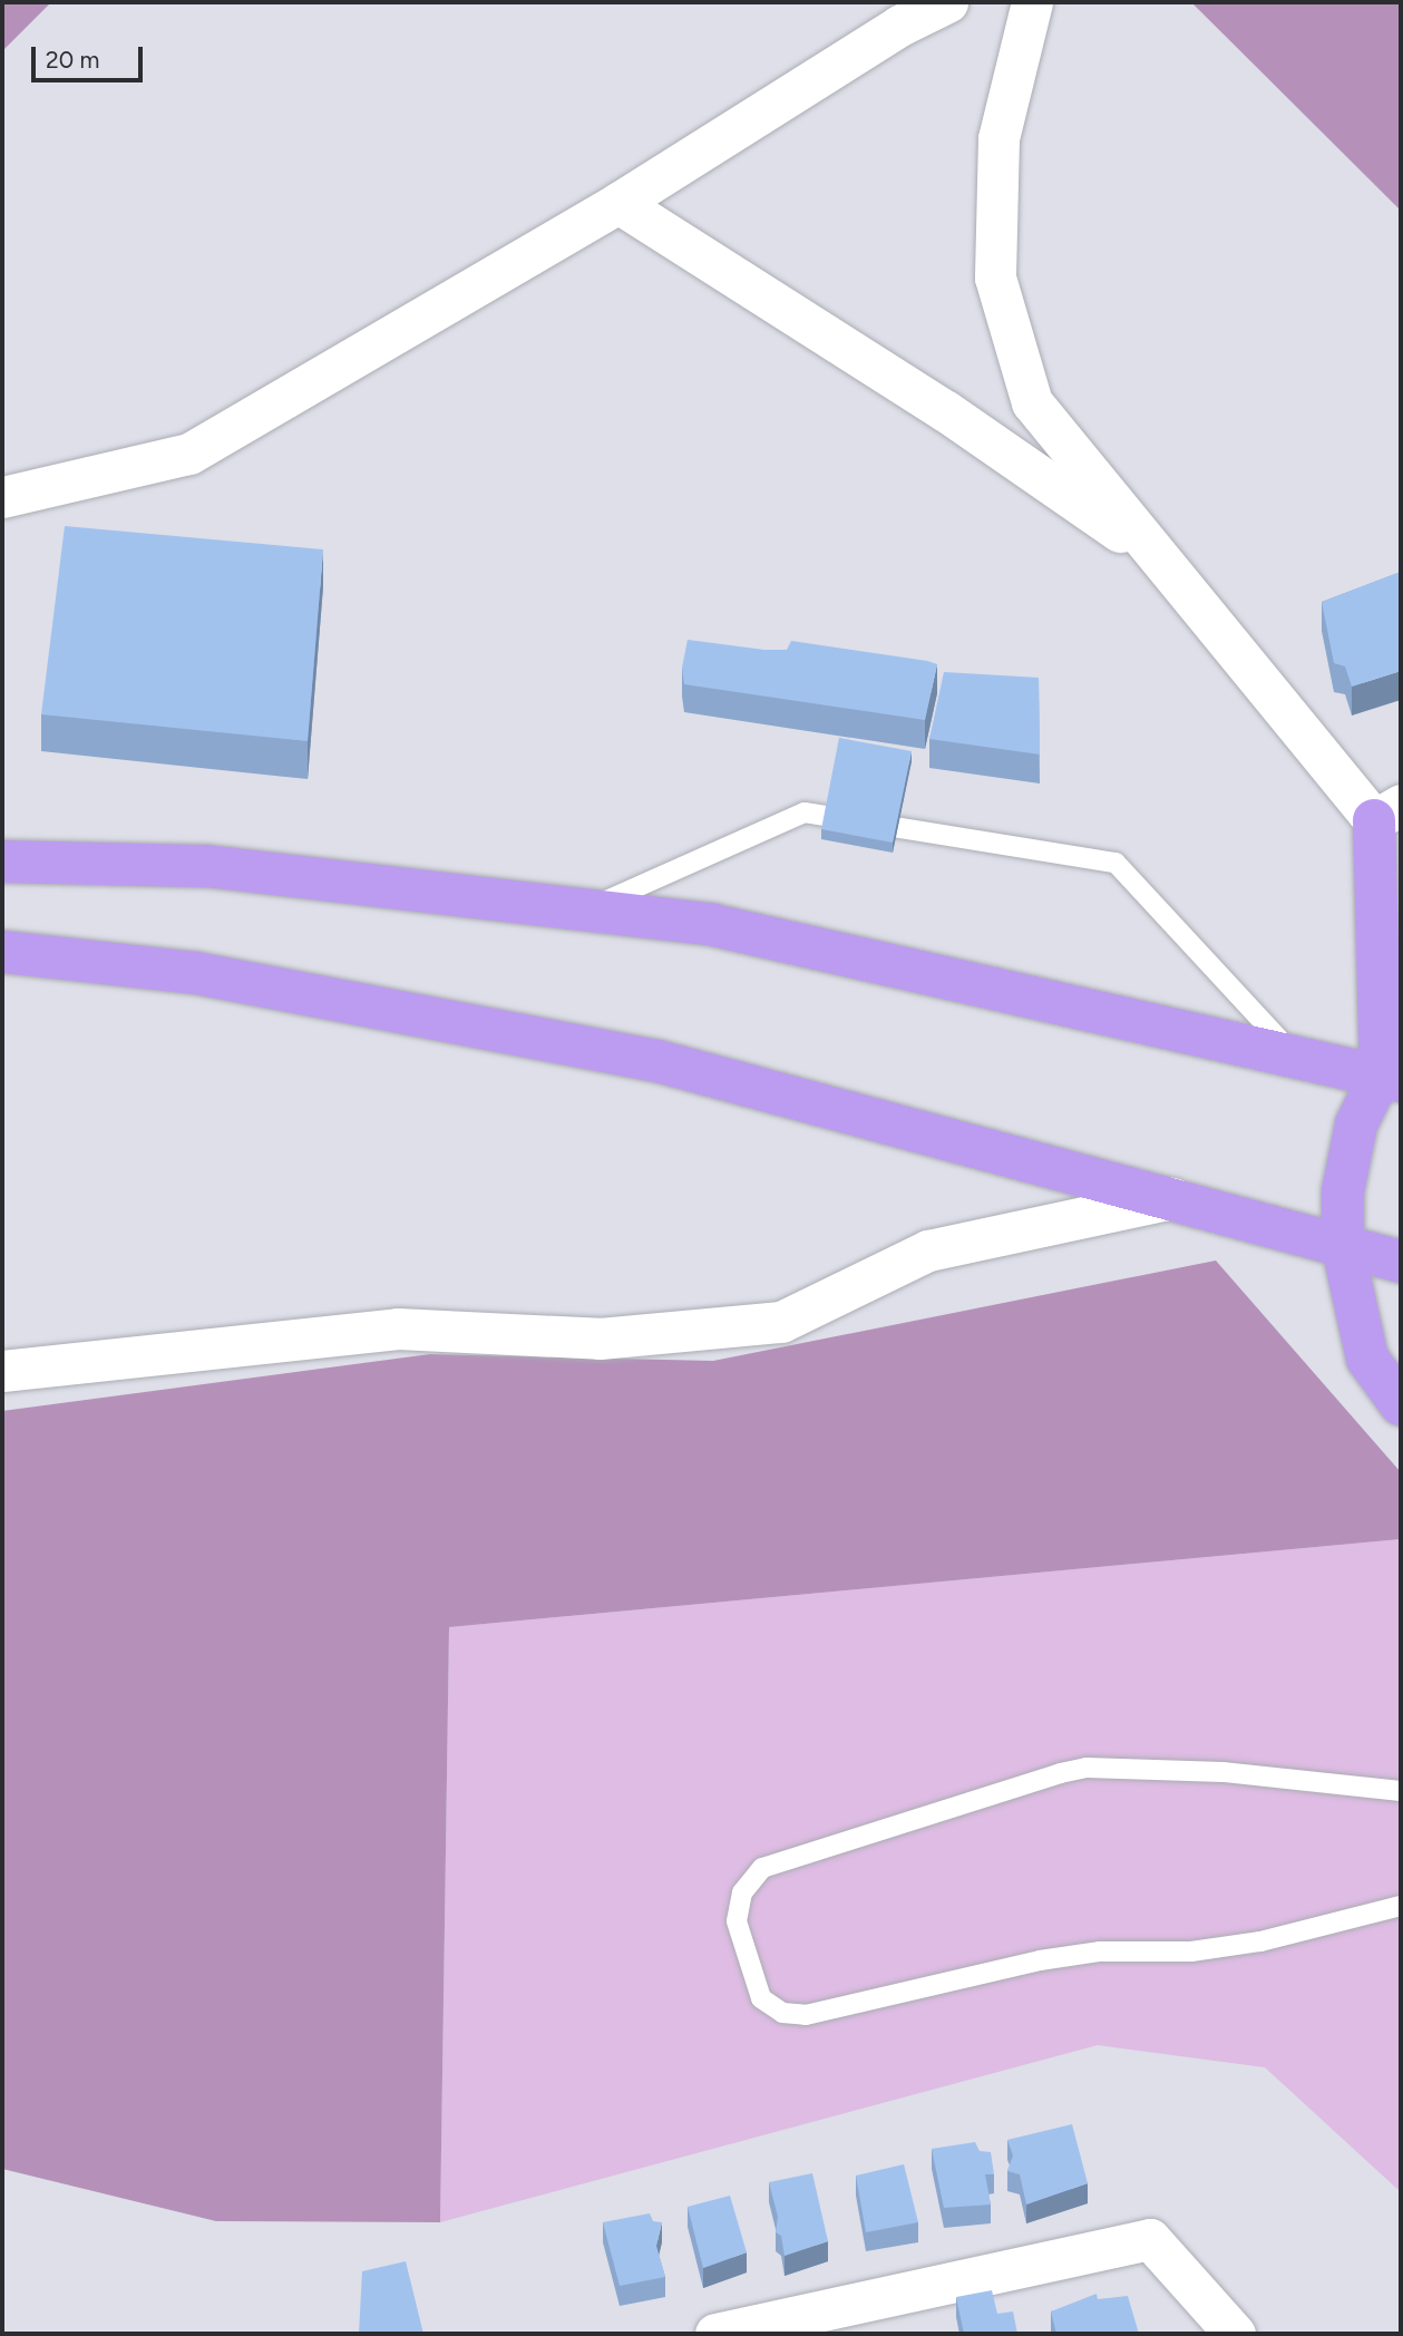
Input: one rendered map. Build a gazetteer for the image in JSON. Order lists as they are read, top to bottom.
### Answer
{
  "scale_bar": "20 m"
}
